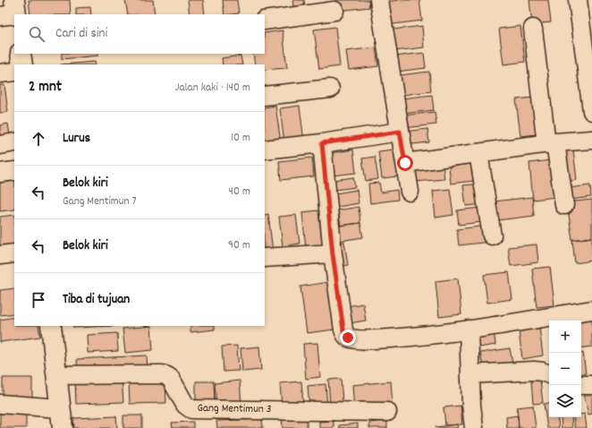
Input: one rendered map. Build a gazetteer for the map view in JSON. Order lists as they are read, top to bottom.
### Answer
{
  "streets": {
    "street": ["Gang Mentimun 3"]
  },
  "page": {
    "search": "Cari di sini",
    "heading": ["2 mnt", "Jalan kaki · 140 m"],
    "list": [
      ["Lurus", "10 m"],
      ["Belok kiri", "Gang Mentimun 7", "40 m"],
      ["Belok kiri", "90 m"],
      "Tiba di tujuan"
    ],
    "map_buttons": ["+", "−"]
  }
}
